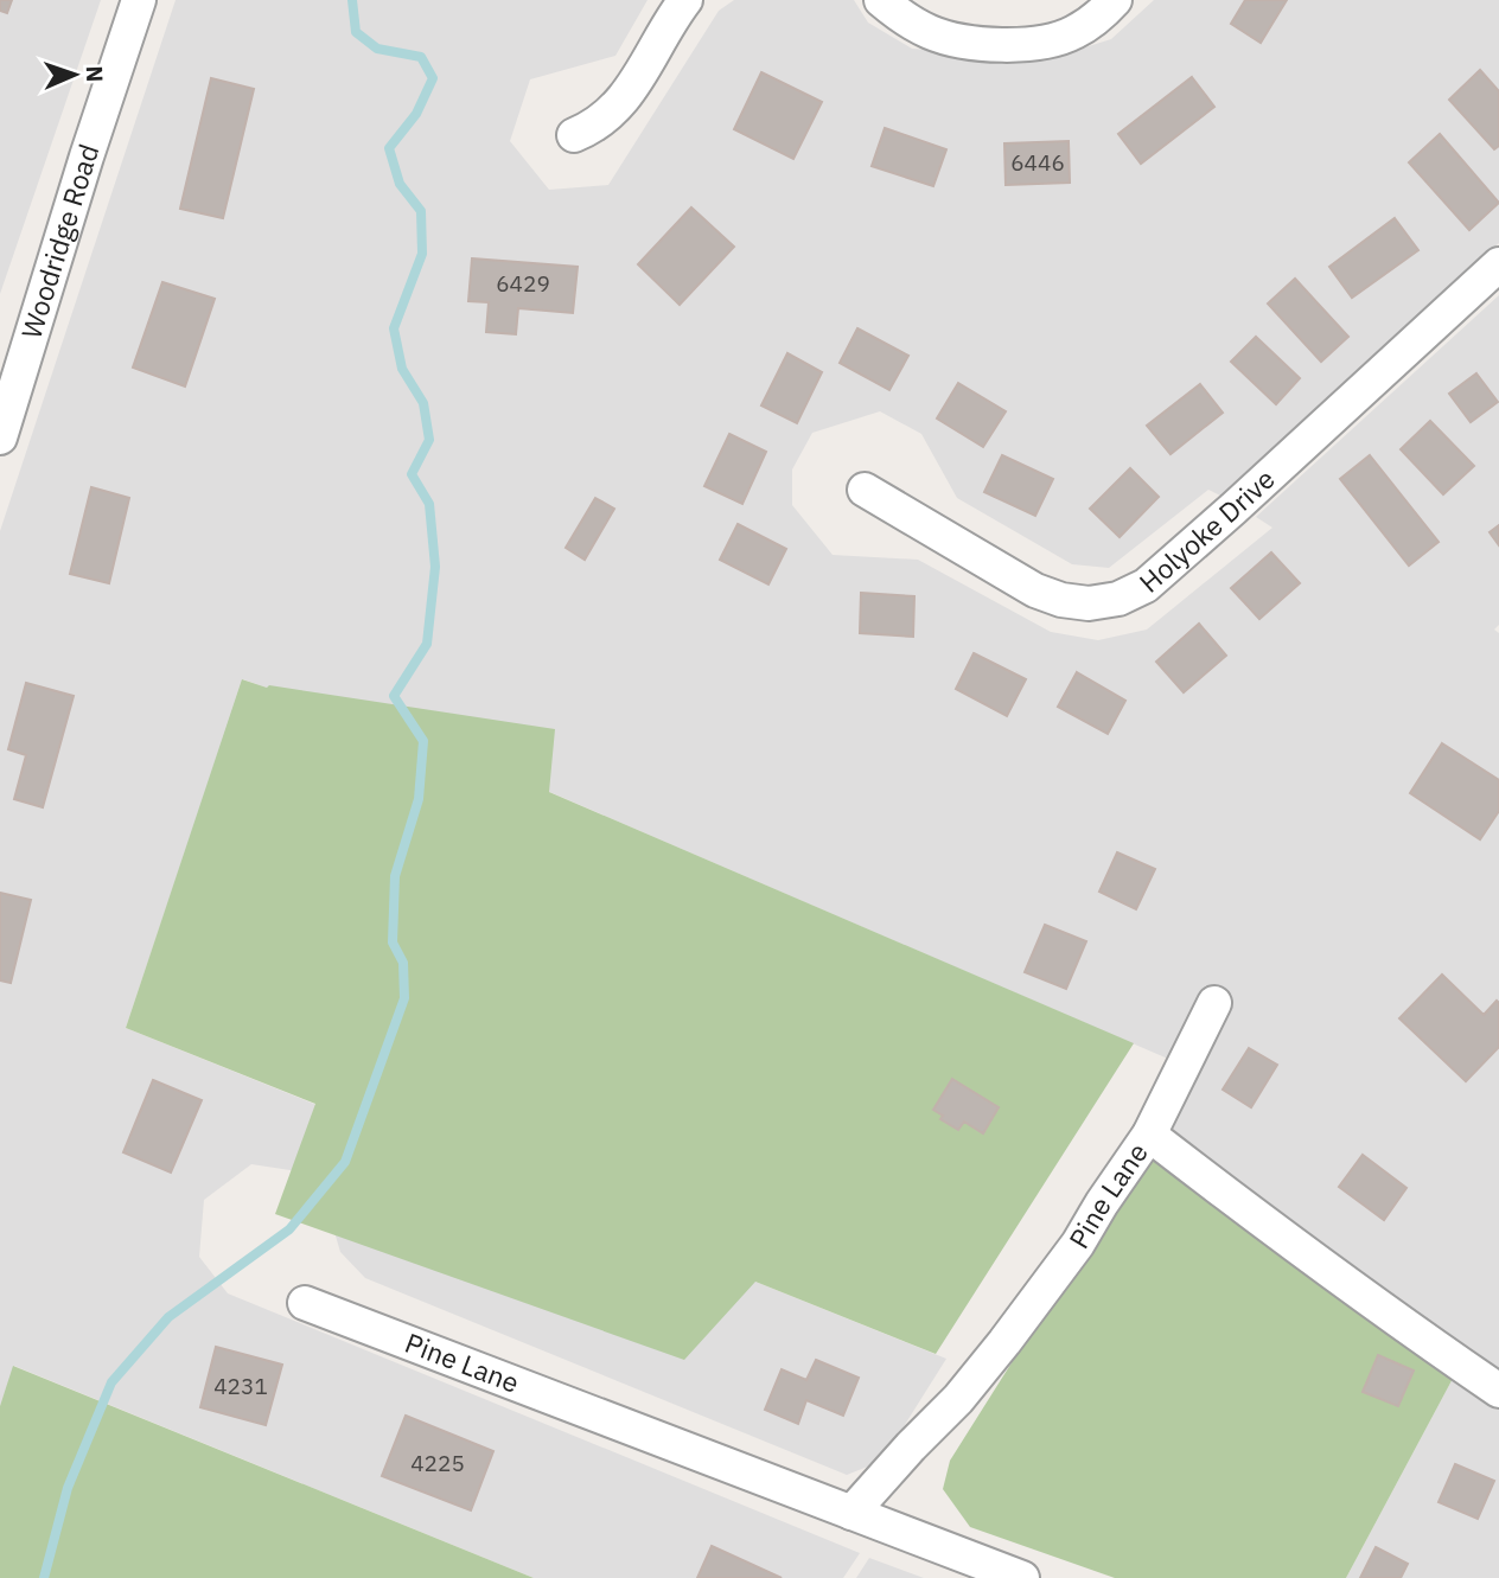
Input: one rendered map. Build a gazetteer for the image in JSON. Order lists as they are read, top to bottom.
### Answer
{
  "streets": {
    "street": ["Woodridge Road", "Holyoke Drive", "Pine Lane"]
  },
  "house_numbers": [
    "6446",
    "6429",
    "4231",
    "4225"
  ],
  "north": "right"
}
